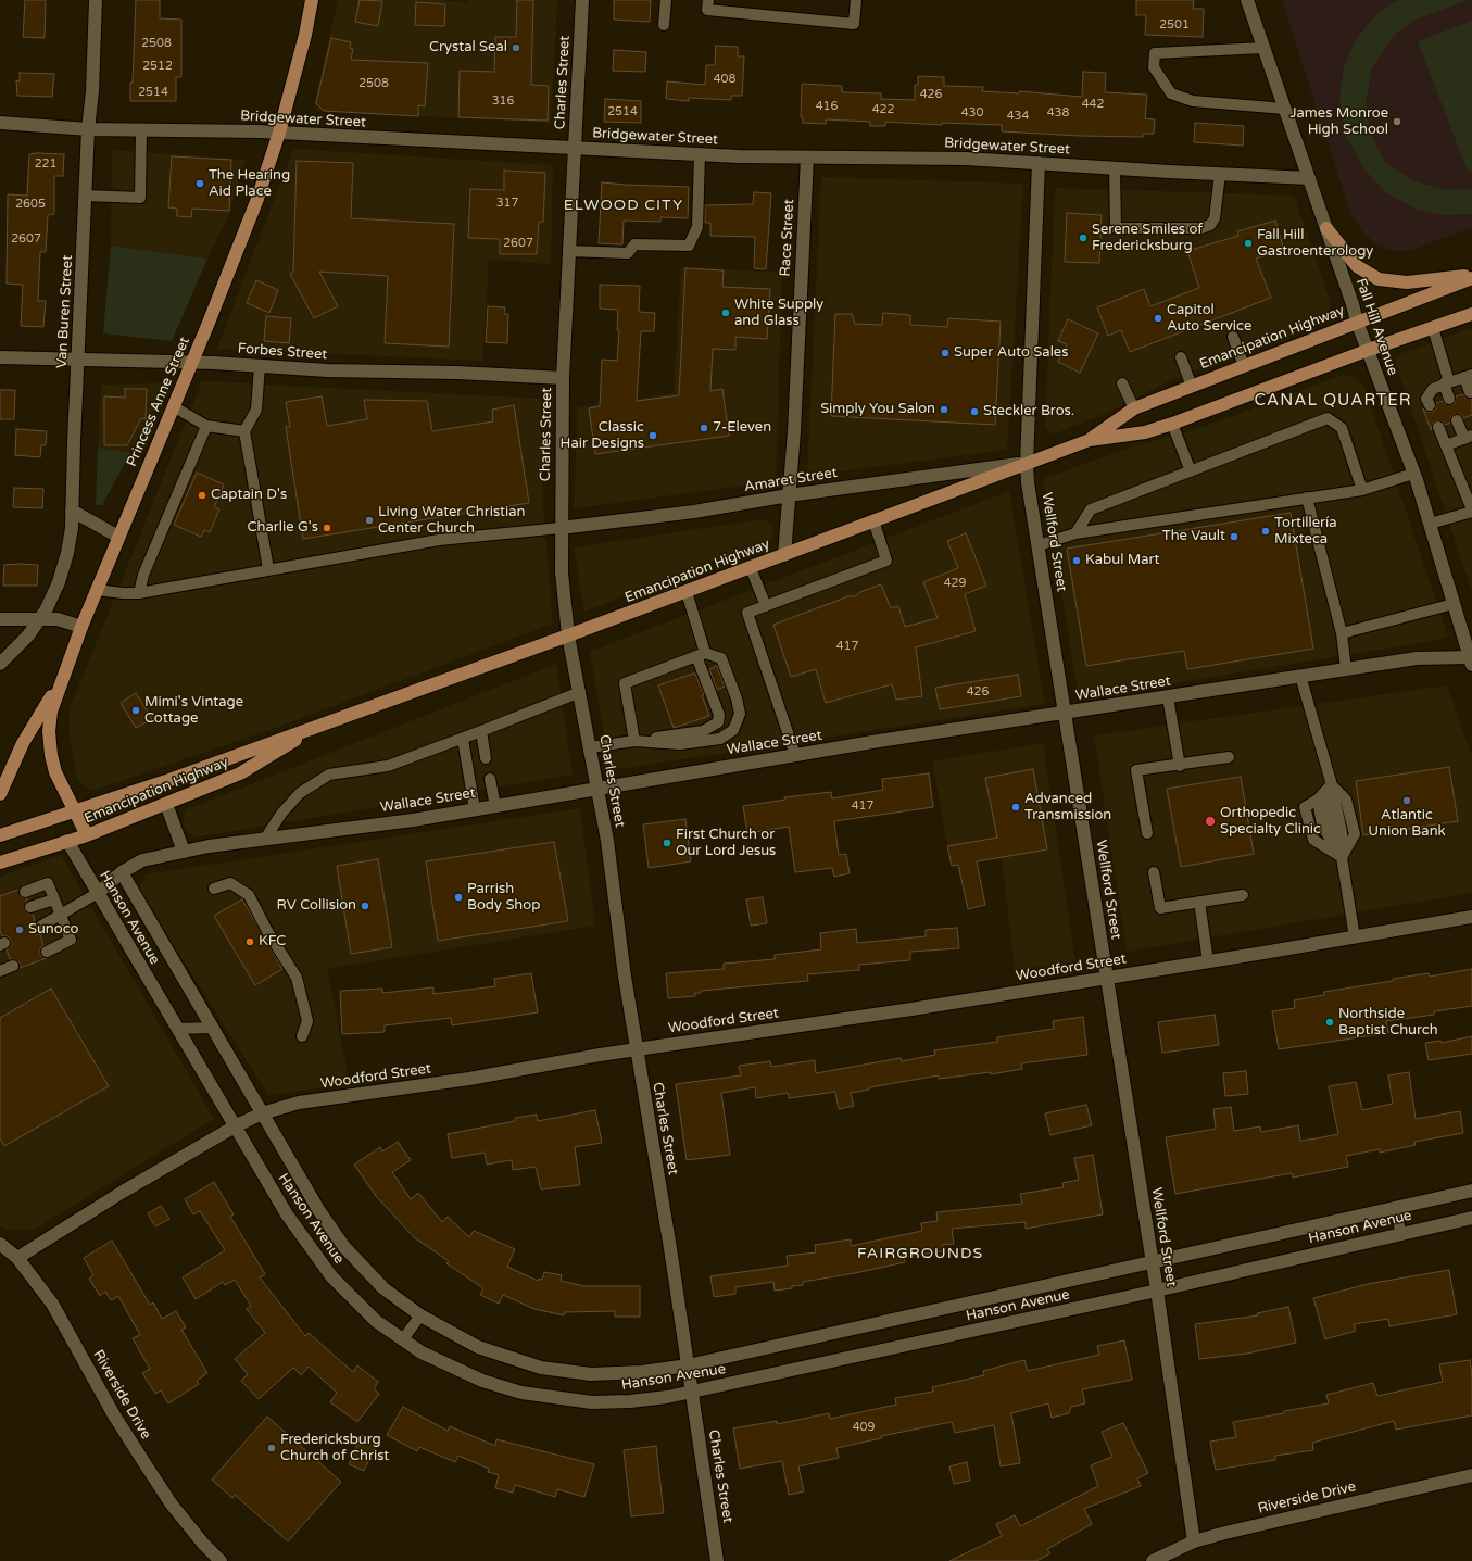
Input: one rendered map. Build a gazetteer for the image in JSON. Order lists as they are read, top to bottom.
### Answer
{
  "streets": {
    "main road": ["Emancipation Highway", "Princess Anne Street"],
    "street": [
      "Charles Street",
      "Bridgewater Street",
      "Race Street",
      "Van Buren Street",
      "Fall Hill Avenue",
      "Forbes Street",
      "Amaret Street",
      "Wellford Street",
      "Wallace Street",
      "Hanson Avenue",
      "Woodford Street",
      "Riverside Drive"
    ]
  },
  "crossings": [
    ["Charles Street", "Bridgewater Street"],
    ["Charles Street", "Emancipation Highway"],
    ["Charles Street", "Forbes Street"],
    ["Charles Street", "Amaret Street"],
    ["Charles Street", "Wallace Street"],
    ["Charles Street", "Hanson Avenue"],
    ["Charles Street", "Woodford Street"],
    ["Bridgewater Street", "Race Street"],
    ["Bridgewater Street", "Van Buren Street"],
    ["Bridgewater Street", "Fall Hill Avenue"],
    ["Bridgewater Street", "Princess Anne Street"],
    ["Bridgewater Street", "Wellford Street"],
    ["Race Street", "Emancipation Highway"],
    ["Race Street", "Amaret Street"],
    ["Van Buren Street", "Forbes Street"],
    ["Fall Hill Avenue", "Emancipation Highway"],
    ["Fall Hill Avenue", "Wallace Street"],
    ["Emancipation Highway", "Princess Anne Street"],
    ["Emancipation Highway", "Amaret Street"],
    ["Emancipation Highway", "Wellford Street"],
    ["Emancipation Highway", "Hanson Avenue"],
    ["Forbes Street", "Princess Anne Street"],
    ["Amaret Street", "Wellford Street"],
    ["Wellford Street", "Wallace Street"],
    ["Wellford Street", "Hanson Avenue"],
    ["Wellford Street", "Woodford Street"],
    ["Wellford Street", "Riverside Drive"],
    ["Wallace Street", "Hanson Avenue"],
    ["Hanson Avenue", "Woodford Street"],
    ["Woodford Street", "Riverside Drive"]
  ],
  "districts": ["ELWOOD CITY", "CANAL QUARTER", "FAIRGROUNDS"],
  "places": [
    "Crystal Seal",
    "James Monroe High School",
    "The Hearing Aid Place",
    "Serene Smiles of Fredericksburg",
    "Fall Hill Gastroenterology",
    "White Supply and Glass",
    "Capitol Auto Service",
    "Super Auto Sales",
    "Simply You Salon",
    "Steckler Bros.",
    "7-Eleven",
    "Classic Hair Designs",
    "Captain D's",
    "Living Water Christian Center Church",
    "Charlie G's",
    "Tortillería Mixteca",
    "The Vault",
    "Kabul Mart",
    "Mimi's Vintage Cottage",
    "Atlantic Union Bank",
    "Advanced Transmission",
    "Orthopedic Specialty Clinic",
    "First Church or Our Lord Jesus",
    "Parrish Body Shop",
    "RV Collision",
    "Sunoco",
    "KFC",
    "Northside Baptist Church",
    "Fredericksburg Church of Christ"
  ],
  "house_numbers": [
    "2501",
    "2508",
    "2512",
    "408",
    "2508",
    "2514",
    "426",
    "316",
    "442",
    "416",
    "422",
    "2514",
    "430",
    "438",
    "434",
    "221",
    "317",
    "2605",
    "2607",
    "2607",
    "429",
    "417",
    "426",
    "417",
    "409"
  ]
}
